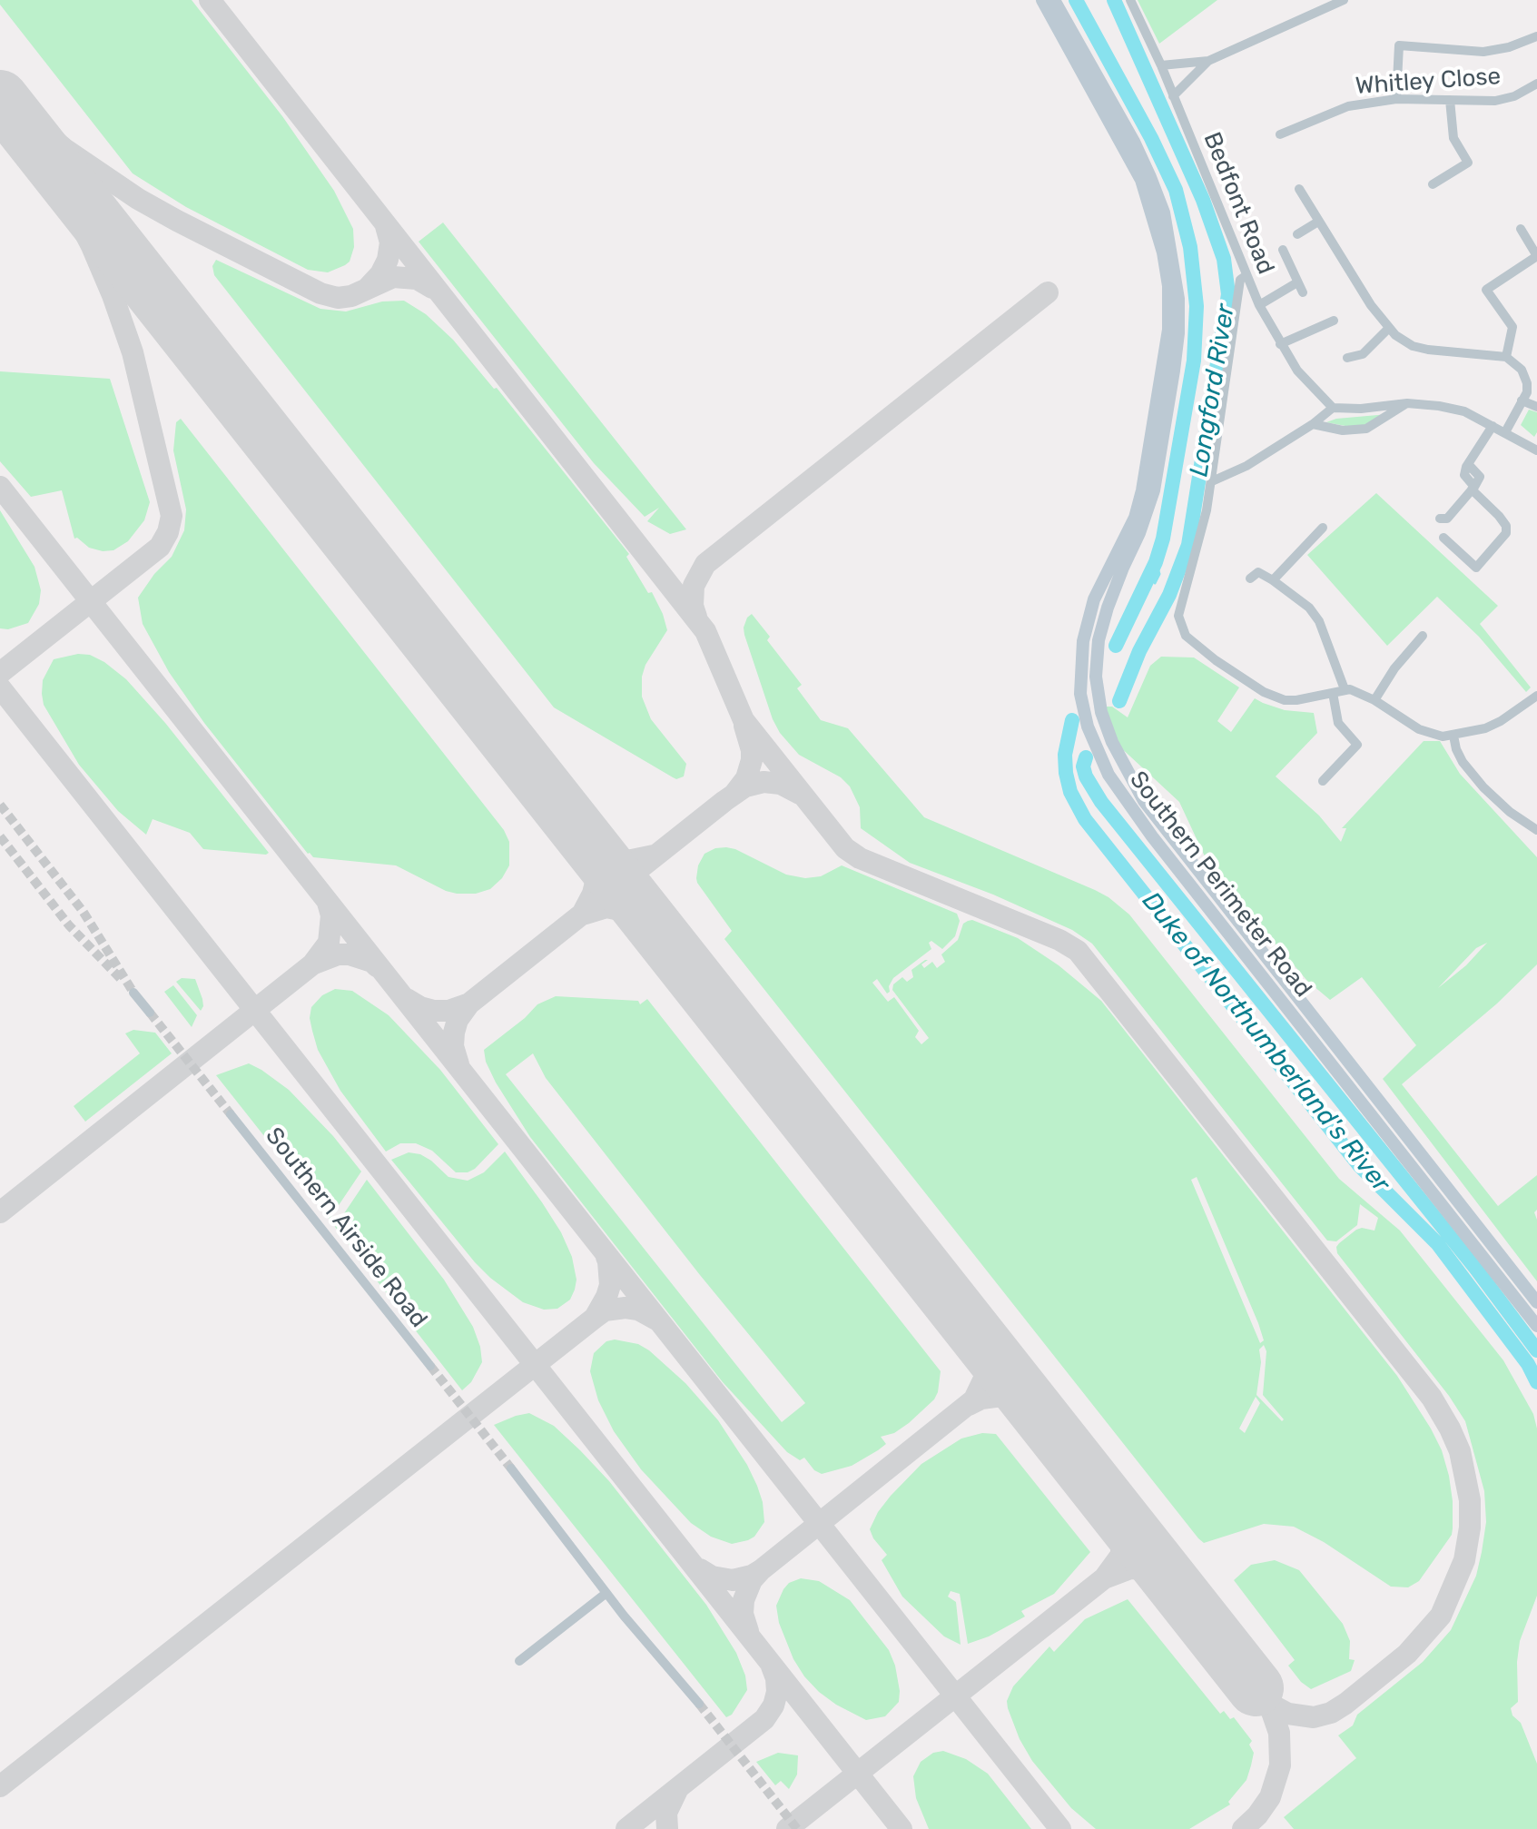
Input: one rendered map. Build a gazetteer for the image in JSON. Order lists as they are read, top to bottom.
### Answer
{
  "streets": {
    "street": [
      "Whitley Close",
      "Bedfont Road",
      "Southern Perimeter Road",
      "Southern Airside Road"
    ]
  },
  "water": ["Longford River", "Duke of Northumberland's River"]
}
